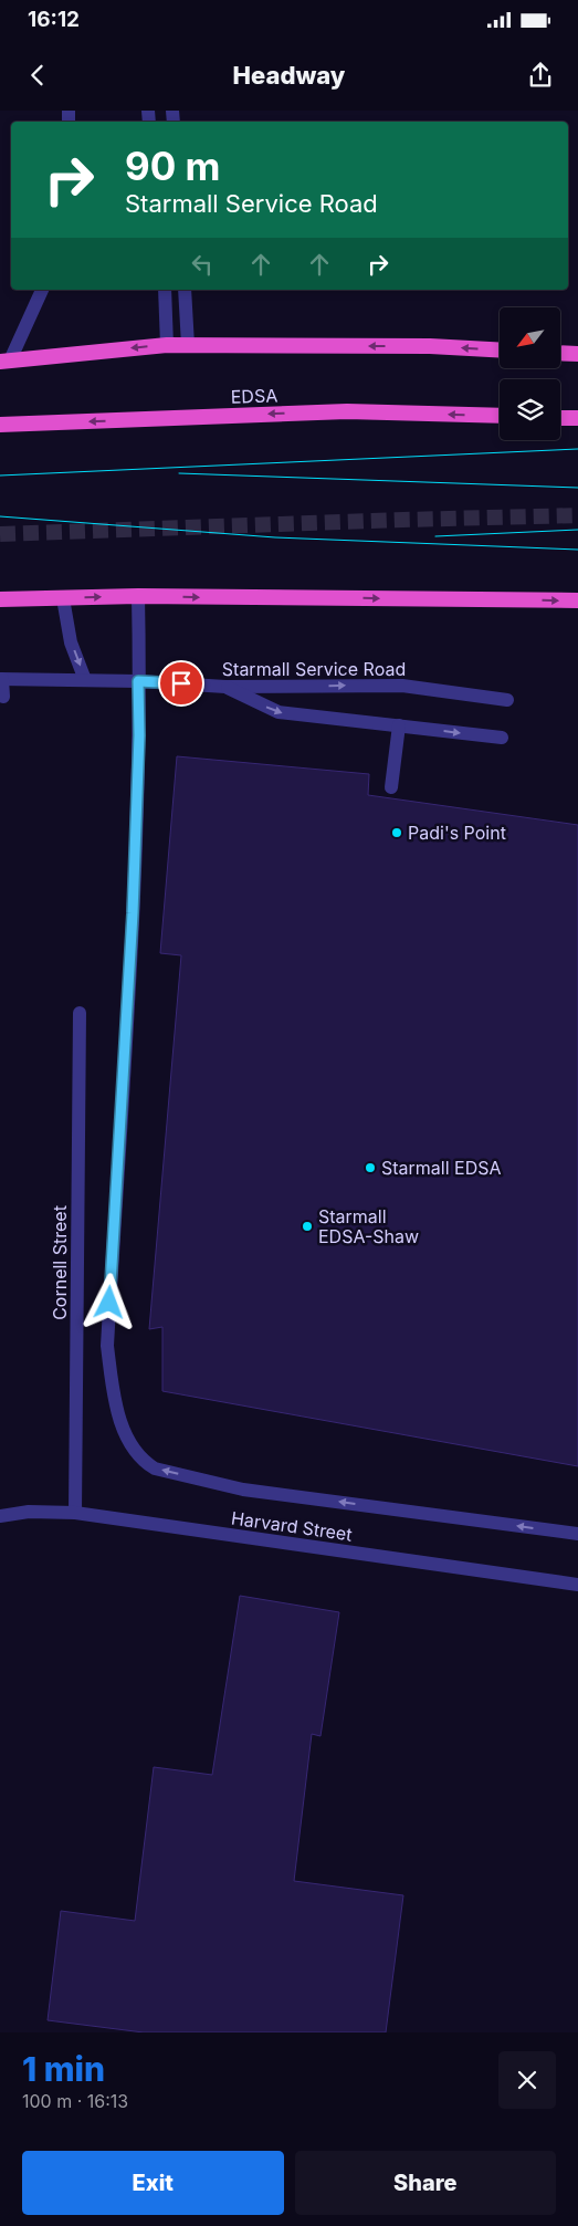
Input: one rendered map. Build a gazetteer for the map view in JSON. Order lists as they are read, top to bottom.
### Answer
{
  "streets": {
    "highway": ["EDSA"],
    "street": ["Starmall Service Road", "Cornell Street", "Harvard Street"]
  },
  "crossings": [
    ["Cornell Street", "Harvard Street"]
  ],
  "places": ["Padi's Point", "Starmall EDSA", "Starmall EDSA-Shaw"],
  "north": "bottom left",
  "page": {
    "status": "16:12",
    "header": "Headway",
    "turn": ["90 m", "Starmall Service Road"],
    "heading": ["1 min", "100 m · 16:13"],
    "buttons": ["Exit", "Share"]
  }
}
